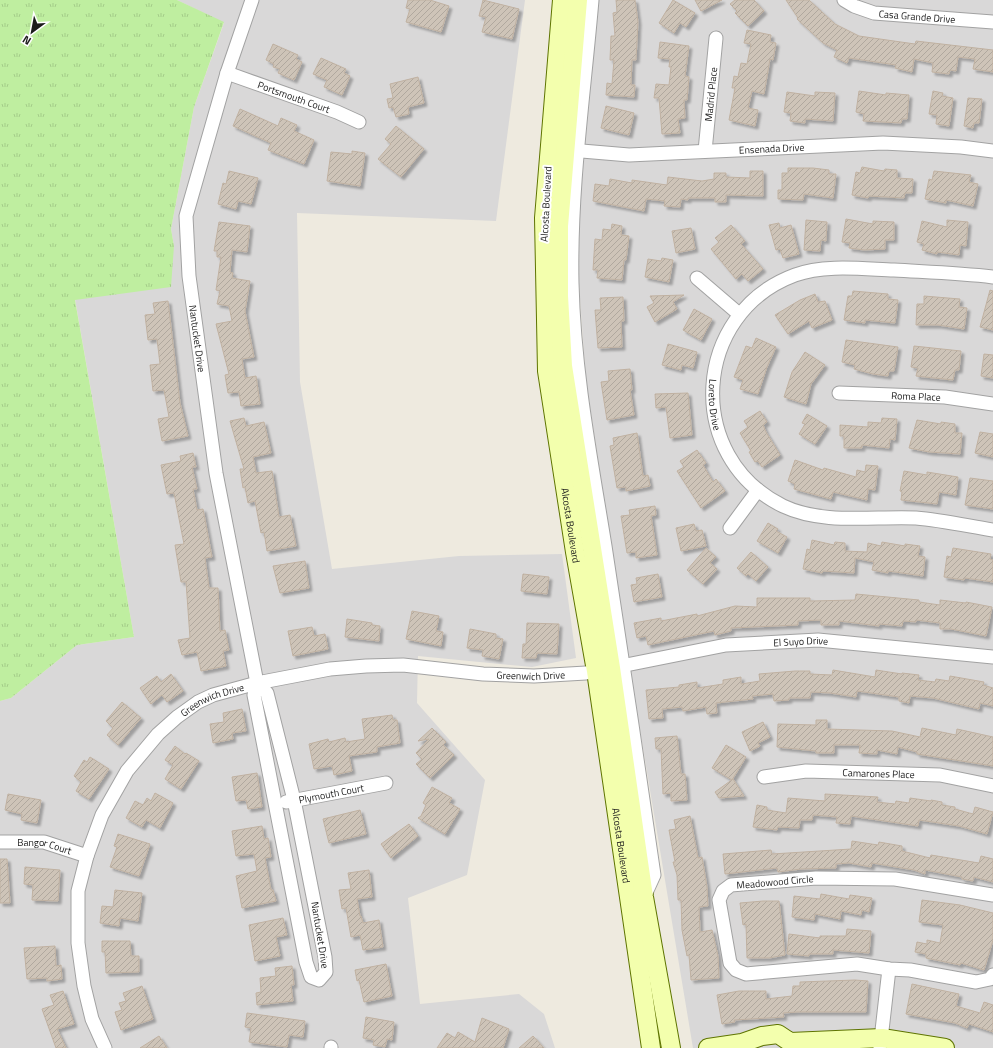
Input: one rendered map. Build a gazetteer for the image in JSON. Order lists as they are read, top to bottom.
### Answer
{
  "streets": {
    "main road": ["Alcosta Boulevard"],
    "street": [
      "Casa Grande Drive",
      "Madrid Place",
      "Portsmouth Court",
      "Ensenada Drive",
      "Nantucket Drive",
      "Roma Place",
      "Loreto Drive",
      "El Suyo Drive",
      "Greenwich Drive",
      "Camarones Place",
      "Plymouth Court",
      "Bangor Court",
      "Meadowood Circle"
    ]
  },
  "crossings": [
    ["Madrid Place", "Ensenada Drive"],
    ["Portsmouth Court", "Nantucket Drive"],
    ["Ensenada Drive", "Alcosta Boulevard"],
    ["Alcosta Boulevard", "El Suyo Drive"],
    ["Alcosta Boulevard", "Greenwich Drive"],
    ["Nantucket Drive", "Greenwich Drive"],
    ["Nantucket Drive", "Plymouth Court"],
    ["El Suyo Drive", "Greenwich Drive"],
    ["Greenwich Drive", "Bangor Court"]
  ],
  "north": "bottom left"
}
